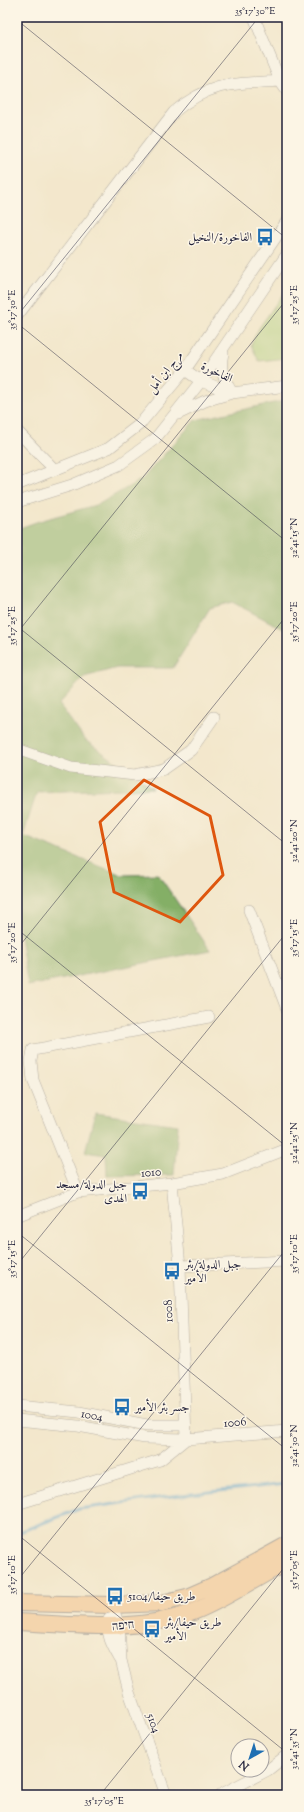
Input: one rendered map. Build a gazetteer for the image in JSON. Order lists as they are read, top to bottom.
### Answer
{
  "streets": {
    "highway": ["חיפה"],
    "street": [
      "مرج ابن أمل",
      "الفاخورة",
      "1010",
      "1008",
      "1004",
      "1006",
      "5104"
    ]
  },
  "crossings": [
    ["مرج ابن أمل", "الفاخورة"],
    ["1010", "1008"],
    ["1008", "1004"],
    ["1008", "1006"],
    ["1004", "1006"],
    ["חיפה", "5104"]
  ],
  "places": {
    "bus stop": [
      "الفاخورة/النخيل",
      "جبل الدولة/مسجد الهدى",
      "جبل الدولة/بئر الأمير",
      "جسر بئر الأمير",
      "طريق حيفا/5104",
      "طريق حيفا/بئر الأمير"
    ]
  },
  "north": "bottom left",
  "coordinates": [
    "35°17'30\"E",
    "35°17'25\"E",
    "32°41'15\"N",
    "35°17'20\"E",
    "32°41'20\"N",
    "35°17'15\"E",
    "32°41'25\"N",
    "35°17'10\"E",
    "32°41'30\"N",
    "35°17'05\"E",
    "32°41'35\"N"
  ]
}
